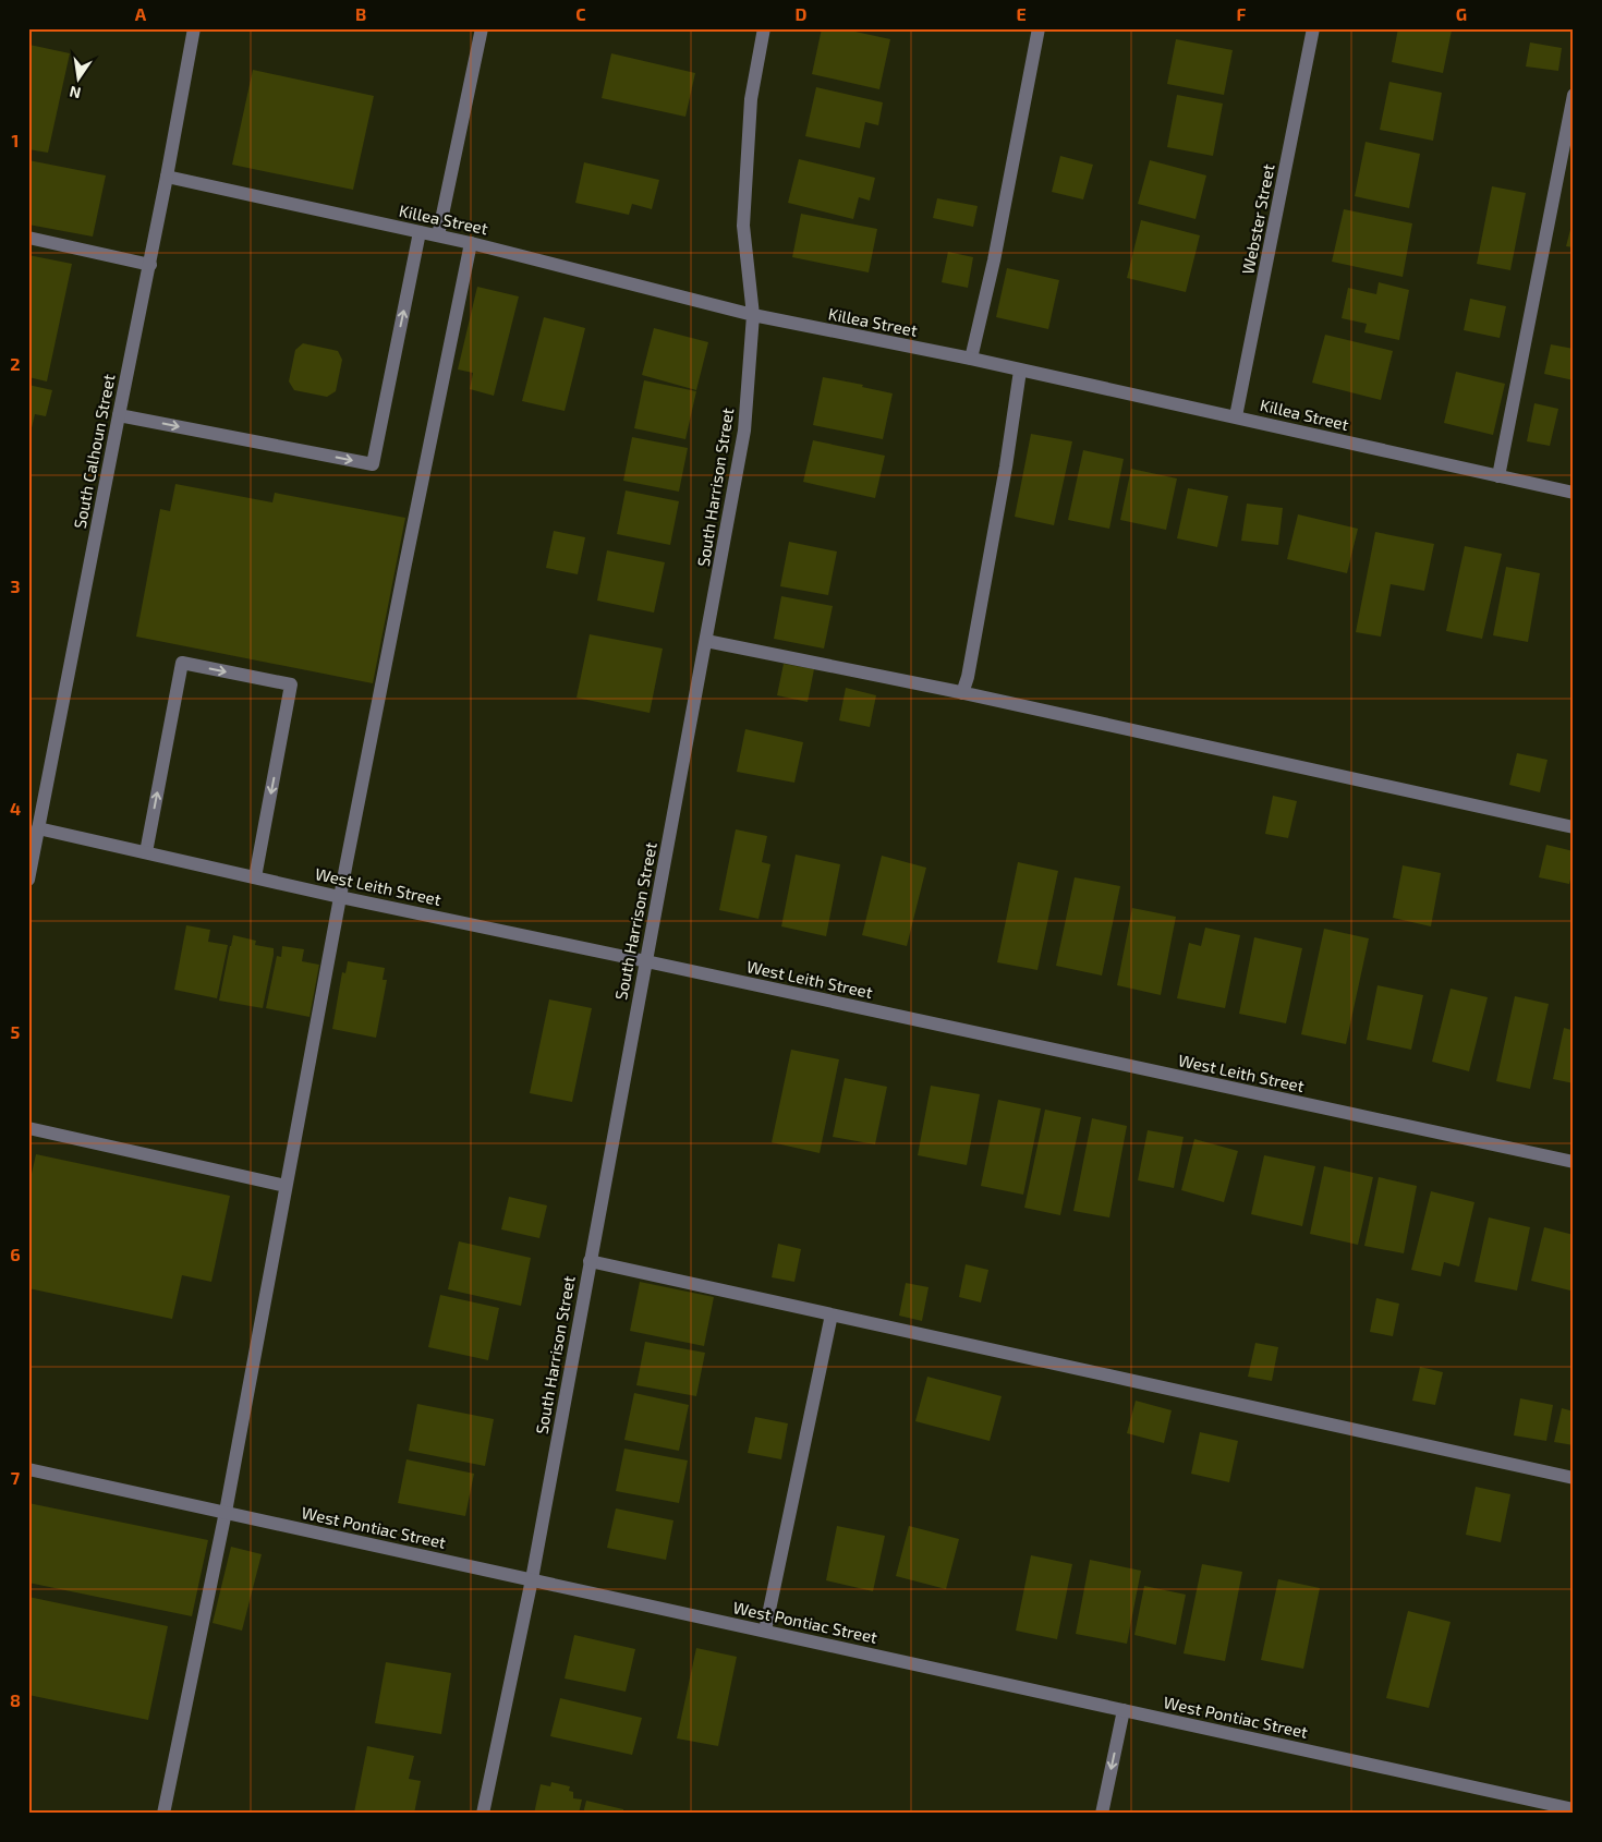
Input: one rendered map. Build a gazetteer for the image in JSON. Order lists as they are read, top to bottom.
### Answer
{
  "streets": {
    "street": [
      "Killea Street",
      "Webster Street",
      "South Calhoun Street",
      "South Harrison Street",
      "West Leith Street",
      "West Pontiac Street"
    ]
  },
  "crossings": [
    ["Killea Street", "Webster Street"],
    ["Killea Street", "South Calhoun Street"],
    ["Killea Street", "South Harrison Street"],
    ["South Calhoun Street", "West Leith Street"],
    ["South Harrison Street", "West Leith Street"],
    ["South Harrison Street", "West Pontiac Street"]
  ],
  "north": "bottom",
  "grid": {
    "columns": [
      "A",
      "B",
      "C",
      "D",
      "E",
      "F",
      "G"
    ],
    "rows": [
      "1",
      "2",
      "3",
      "4",
      "5",
      "6",
      "7",
      "8"
    ]
  }
}
